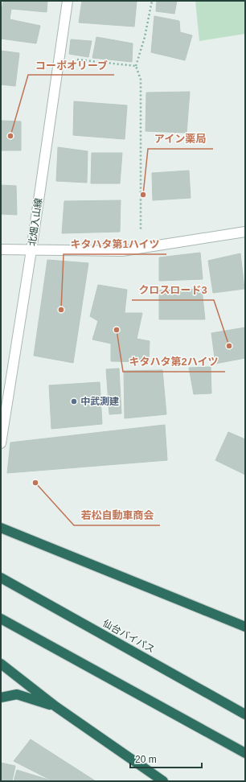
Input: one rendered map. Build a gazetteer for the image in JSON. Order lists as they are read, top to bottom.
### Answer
{
  "streets": {
    "highway": ["仙台バイパス"],
    "street": ["北畑入山線"]
  },
  "places": [
    "コーポオリーブ",
    "アイン薬局",
    "キタハタ第1ハイツ",
    "キタハタ第2ハイツ",
    "クロスロード3",
    "中武測建",
    "若松自動車商会"
  ],
  "scale_bar": "20 m"
}
